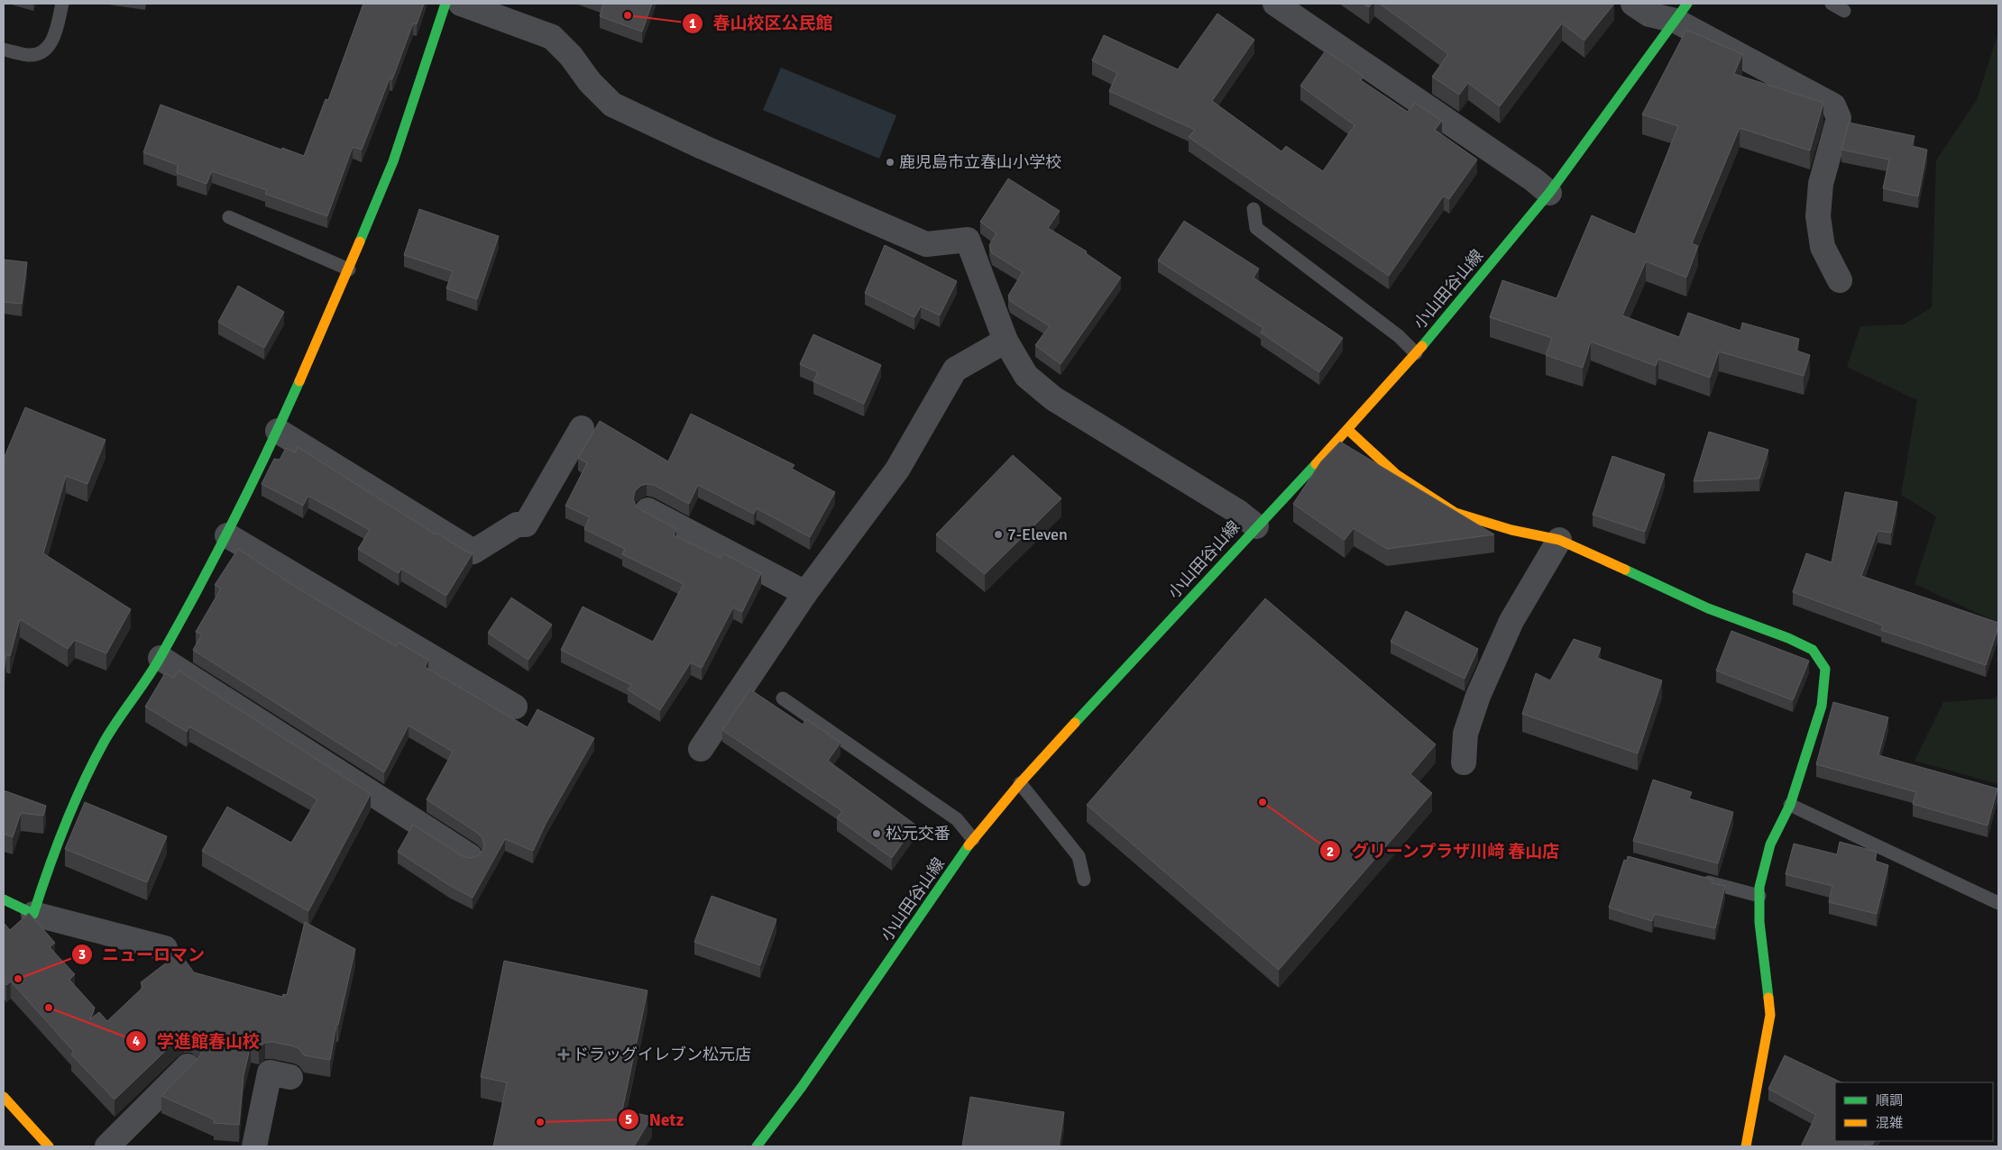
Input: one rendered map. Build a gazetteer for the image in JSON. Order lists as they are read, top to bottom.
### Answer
{
  "streets": {
    "street": ["小山田谷山線"]
  },
  "places": {
    "other": [
      "春山校区公民館",
      "鹿児島市立春山小学校",
      "7-Eleven",
      "グリーンプラザ川﨑 春山店",
      "松元交番",
      "ニューロマン",
      "学進館春山校",
      "Netz"
    ],
    "health": ["ドラッグイレブン松元店"]
  },
  "legend": ["順調", "混雑"]
}
